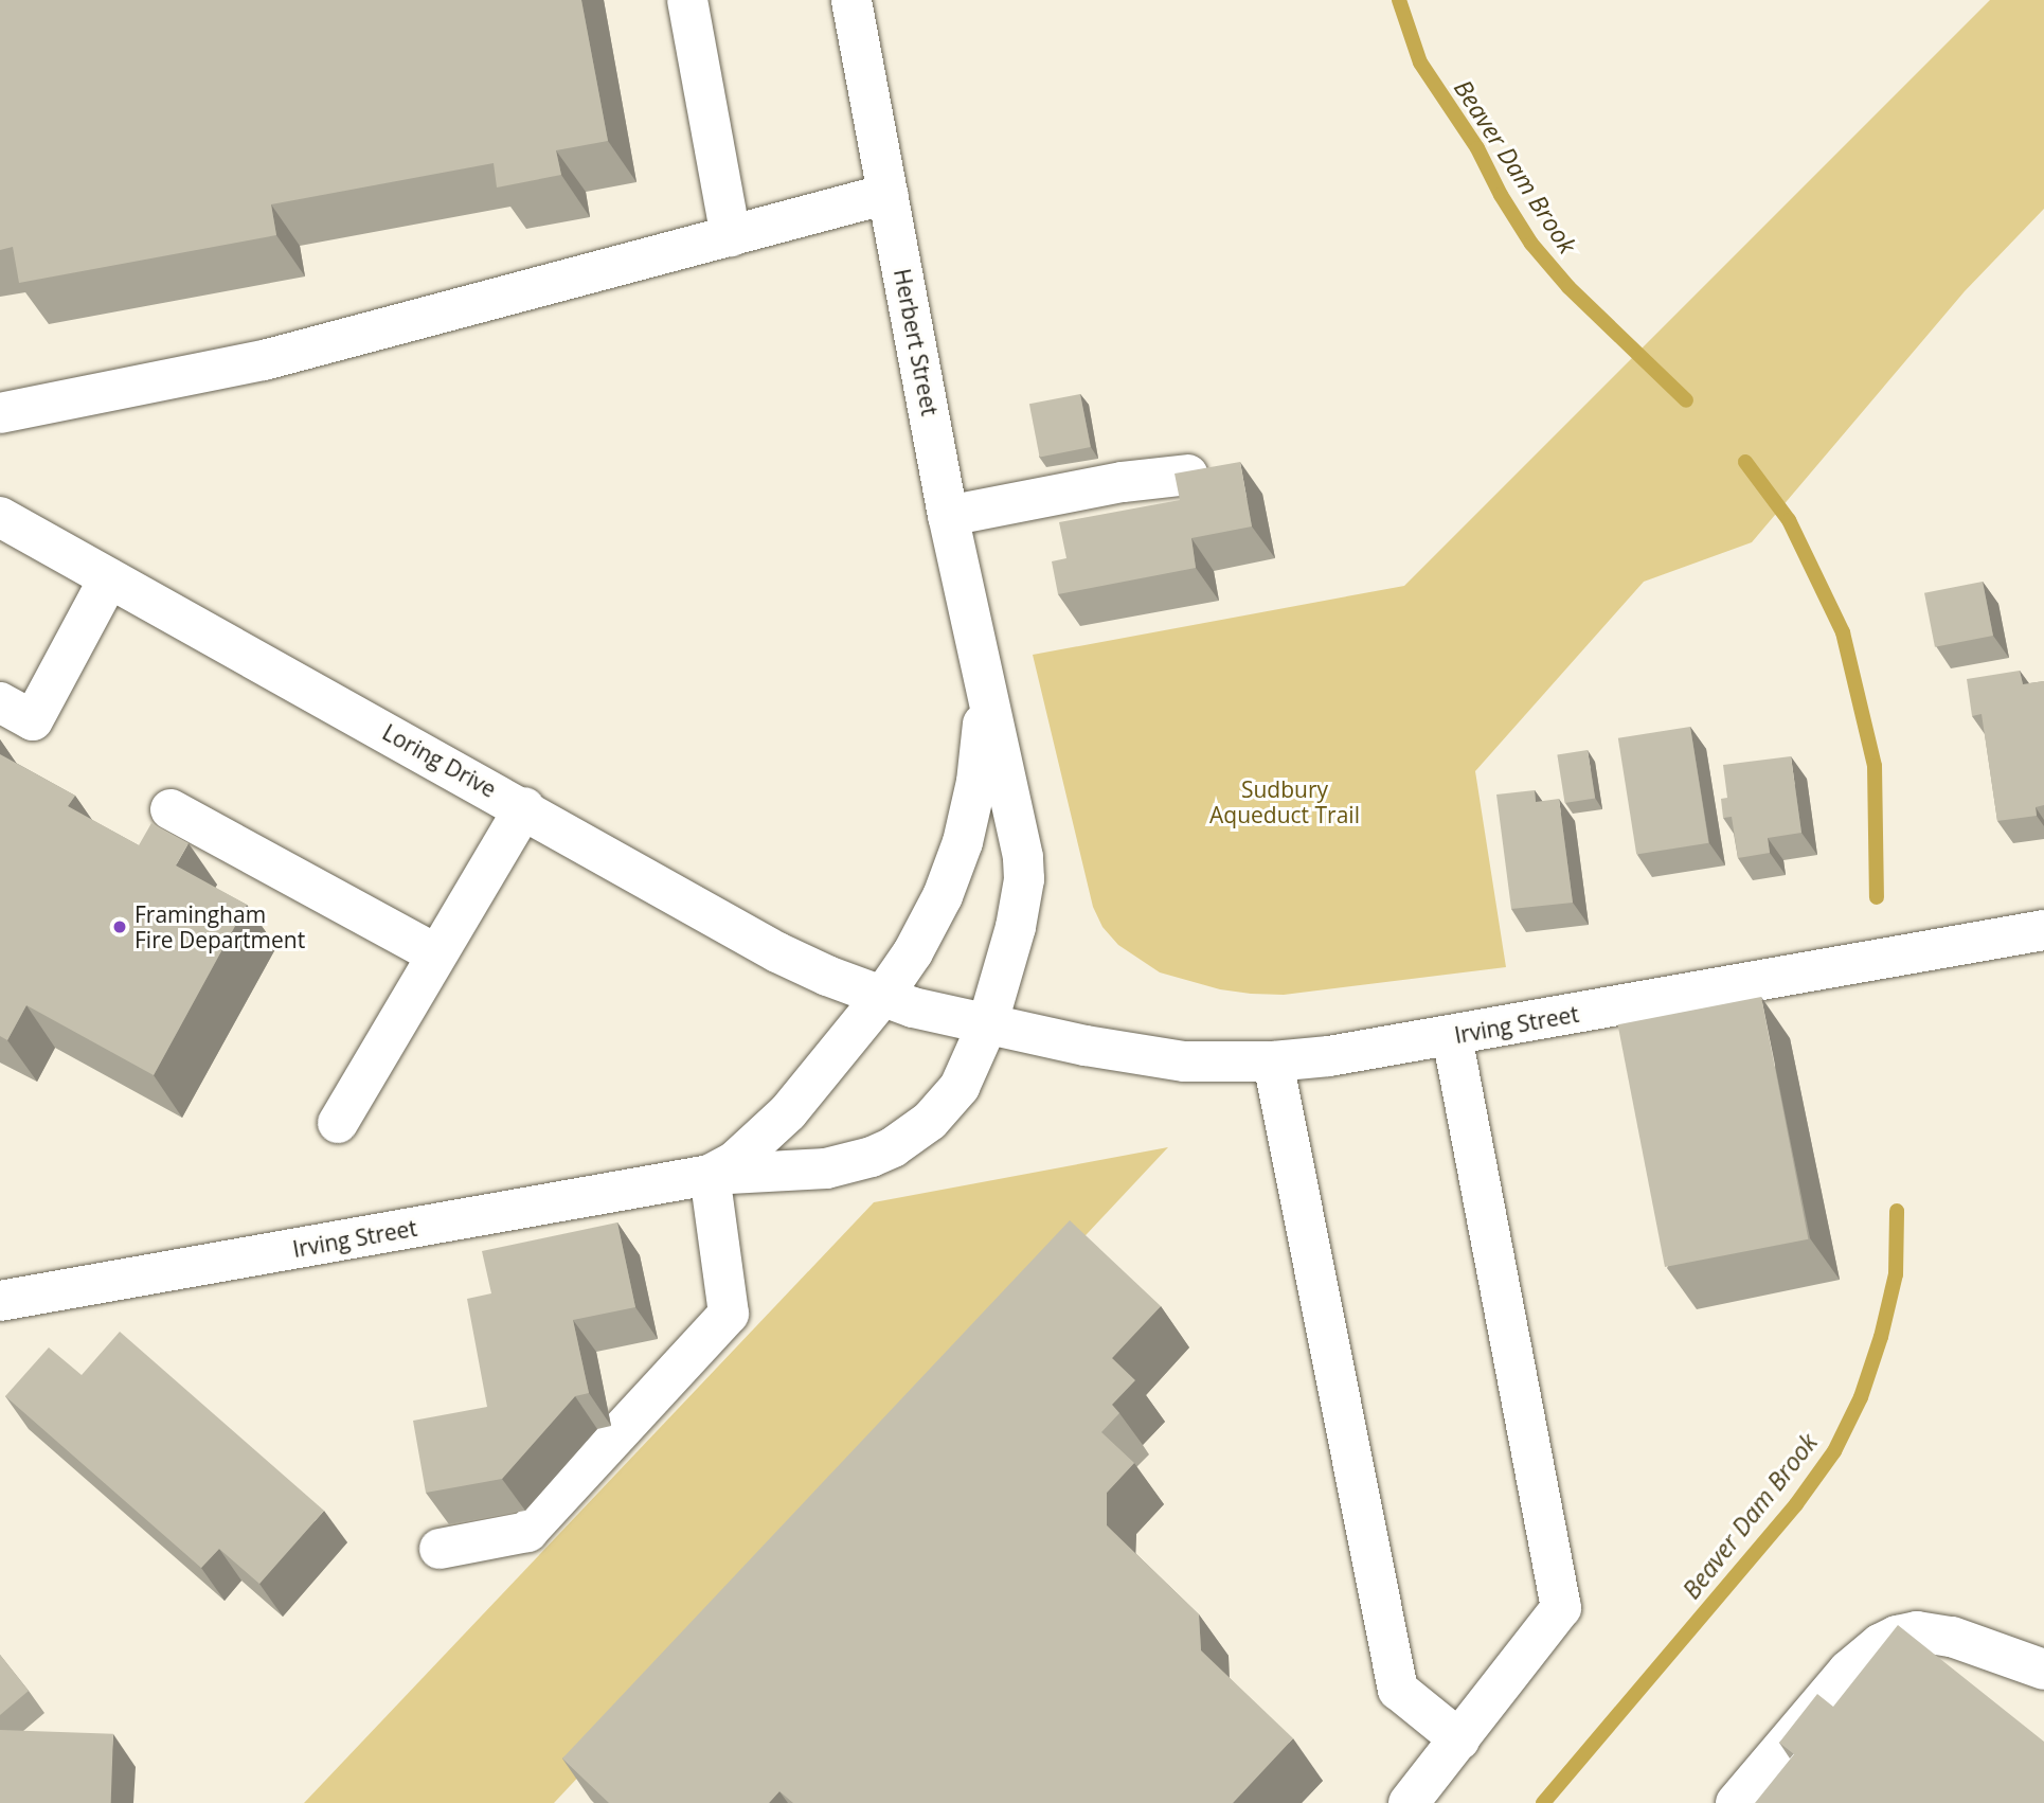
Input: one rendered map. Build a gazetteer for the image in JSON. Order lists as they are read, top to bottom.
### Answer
{
  "streets": {
    "street": ["Herbert Street", "Loring Drive", "Irving Street"]
  },
  "crossings": [
    ["Herbert Street", "Loring Drive"],
    ["Herbert Street", "Irving Street"],
    ["Loring Drive", "Irving Street"]
  ],
  "water": ["Beaver Dam Brook"],
  "parks": ["Sudbury Aqueduct Trail"],
  "places": ["Framingham Fire Department"]
}
